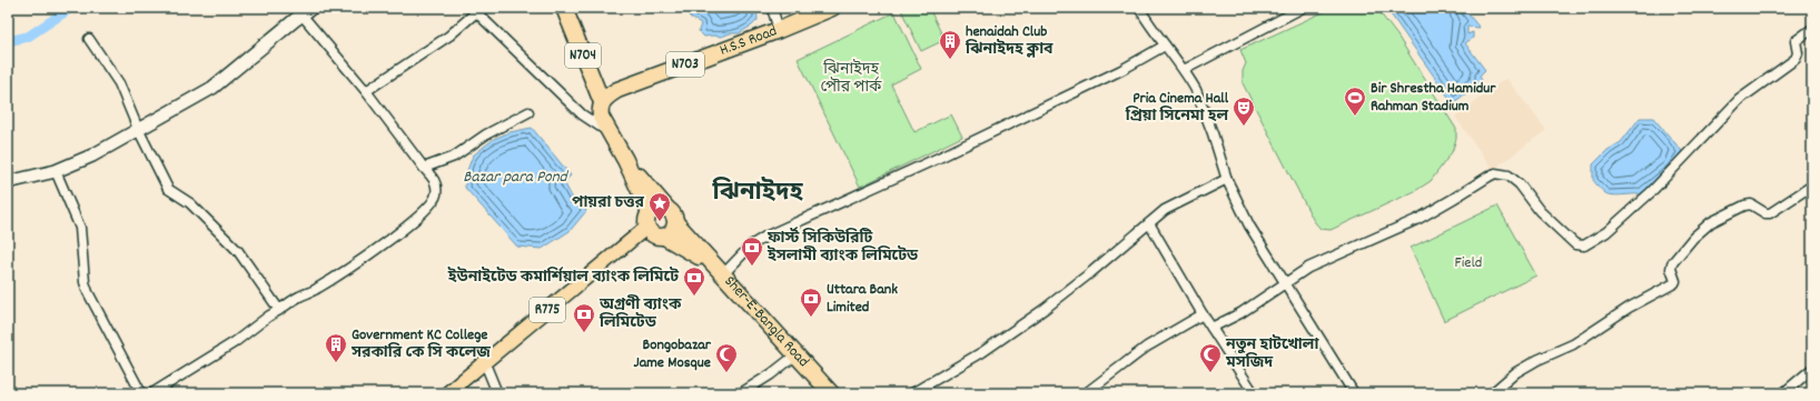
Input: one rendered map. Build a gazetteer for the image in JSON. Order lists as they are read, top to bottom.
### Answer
{
  "streets": {
    "highway": [
      "H.S.S Road",
      "N704",
      "N703",
      "Sher-E-Bangla Road"
    ],
    "main road": ["R775"]
  },
  "crossings": [
    ["H.S.S Road", "N704"],
    ["R775", "Sher-E-Bangla Road"]
  ],
  "districts": ["ঝিনাইদহ"],
  "water": ["Bazar para Pond"],
  "parks": ["ঝিনাইদহ পৌর পার্ক", "Field"],
  "places": {
    "building": ["henaidah Club ঝিনাইদহ ক্লাব", "Government KC College সরকারি কে সি কলেজ"],
    "sports": ["Bir Shrestha Hamidur Rahman Stadium"],
    "theatre": ["Pria Cinema Hall প্রিয়া সিনেমা হল"],
    "place": ["পায়রা চত্তর"],
    "bank": [
      "ফার্স্ট সিকিউরিটি ইসলামী ব্যাংক লিমিটেড",
      "ইউনাইটেড কমার্শিয়াল ব্যাংক লিমিটে",
      "Uttara Bank Limited",
      "অগ্রণী ব্যাংক লিমিটেড"
    ],
    "mosque": ["Bongobazar Jame Mosque", "নতুন হাটখোলা মসজিদ"]
  }
}
